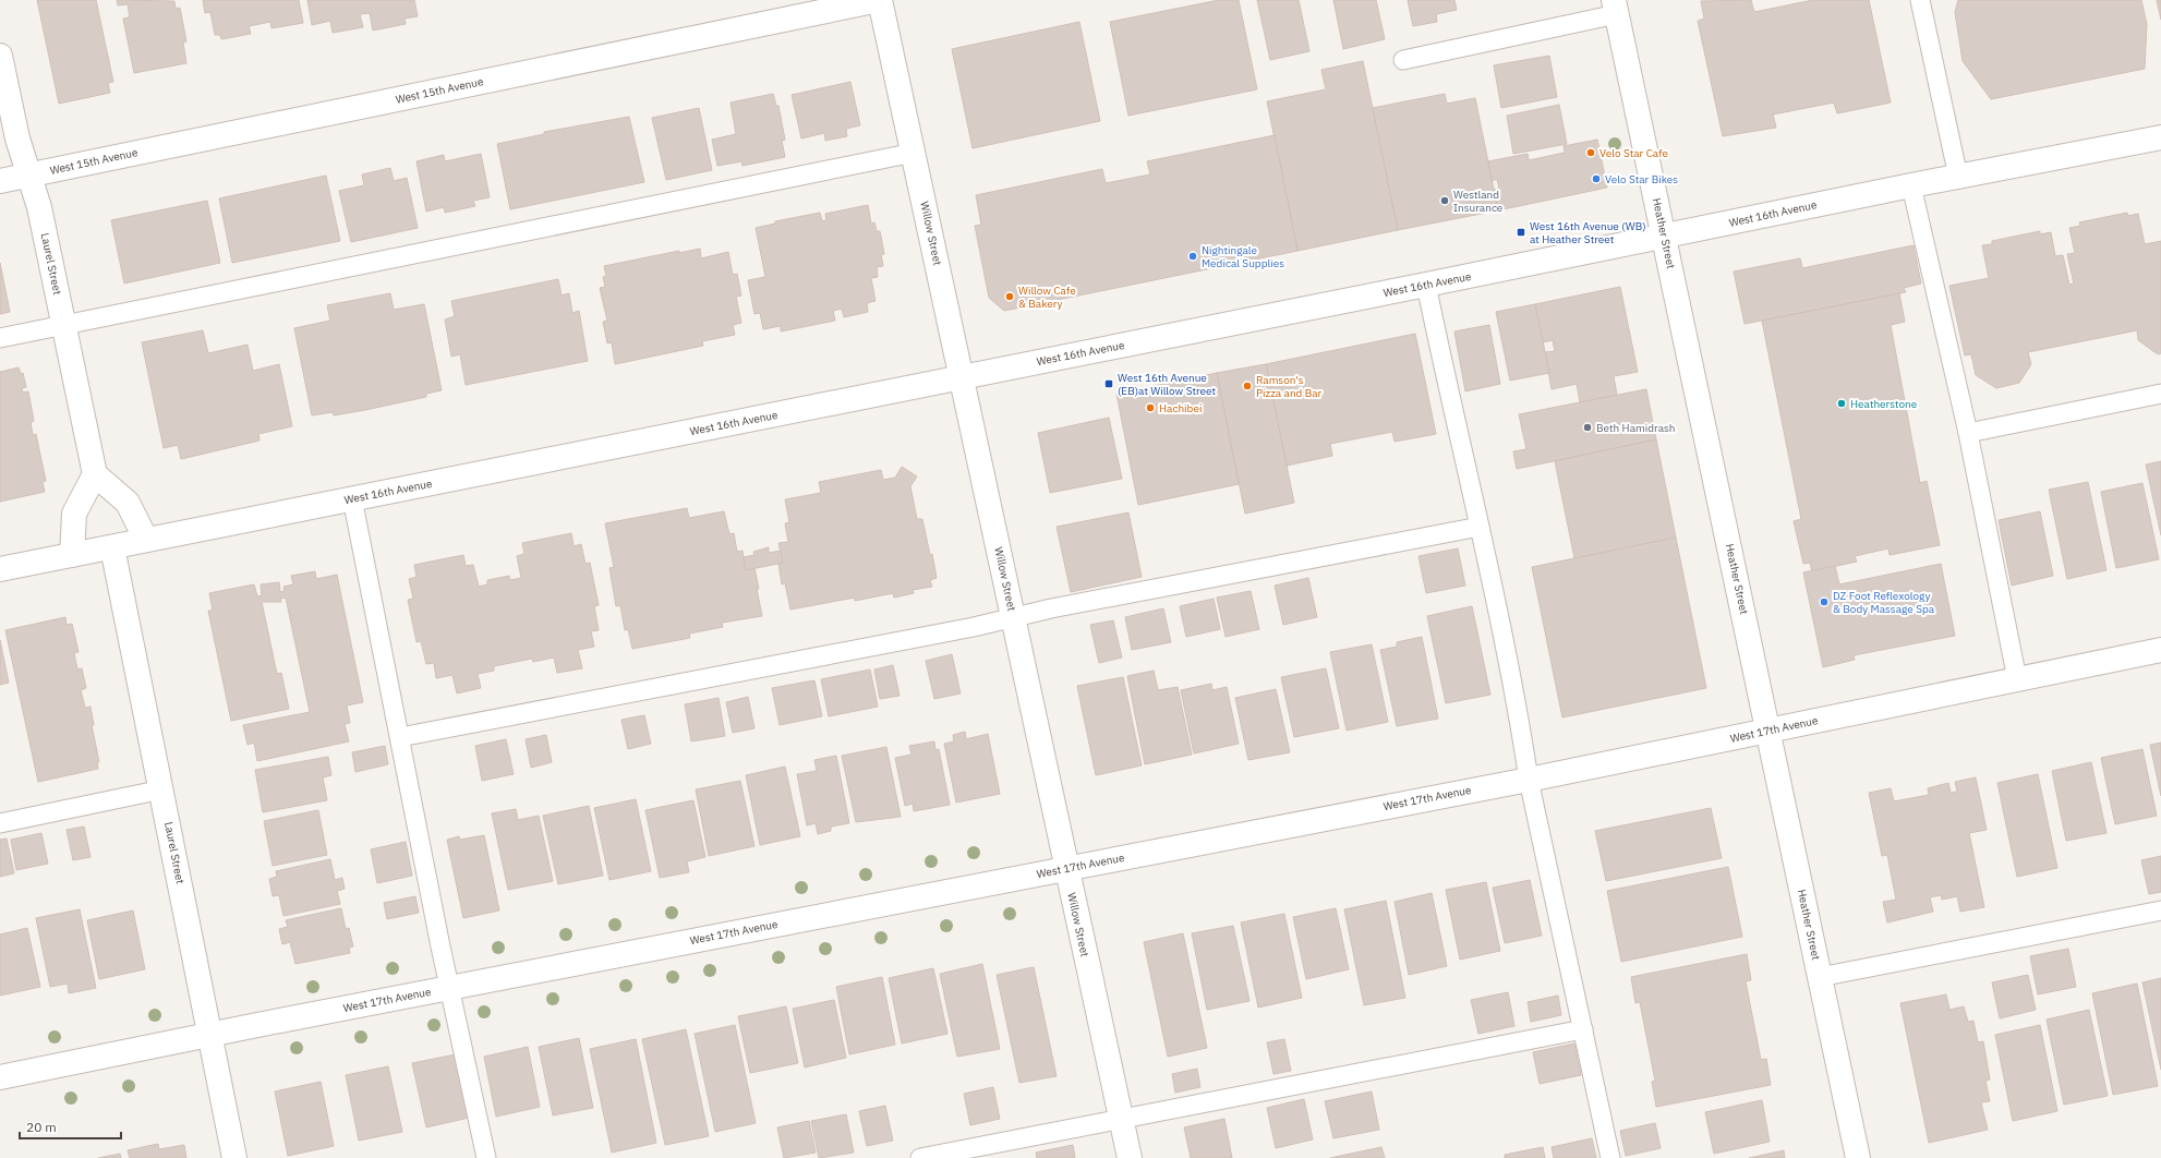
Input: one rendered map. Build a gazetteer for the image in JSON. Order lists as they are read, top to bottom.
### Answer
{
  "streets": {
    "street": [
      "West 15th Avenue",
      "West 16th Avenue",
      "Willow Street",
      "Heather Street",
      "Laurel Street",
      "West 17th Avenue"
    ]
  },
  "crossings": [
    ["West 15th Avenue", "Willow Street"],
    ["West 15th Avenue", "Laurel Street"],
    ["West 16th Avenue", "Willow Street"],
    ["West 16th Avenue", "Heather Street"],
    ["West 16th Avenue", "Laurel Street"],
    ["Willow Street", "West 17th Avenue"],
    ["Heather Street", "West 17th Avenue"],
    ["Laurel Street", "West 17th Avenue"]
  ],
  "places": {
    "other": [
      "Velo Star Cafe",
      "Velo Star Bikes",
      "Westland Insurance",
      "Nightingale Medical Supplies",
      "Willow Cafe & Bakery",
      "Ramson's Pizza and Bar",
      "Heatherstone",
      "Hachibei",
      "Beth Hamidrash",
      "DZ Foot Reflexology & Body Massage Spa"
    ],
    "transit": ["West 16th Avenue (WB) at Heather Street", "West 16th Avenue (EB)at Willow Street"]
  },
  "scale_bar": "20 m"
}
